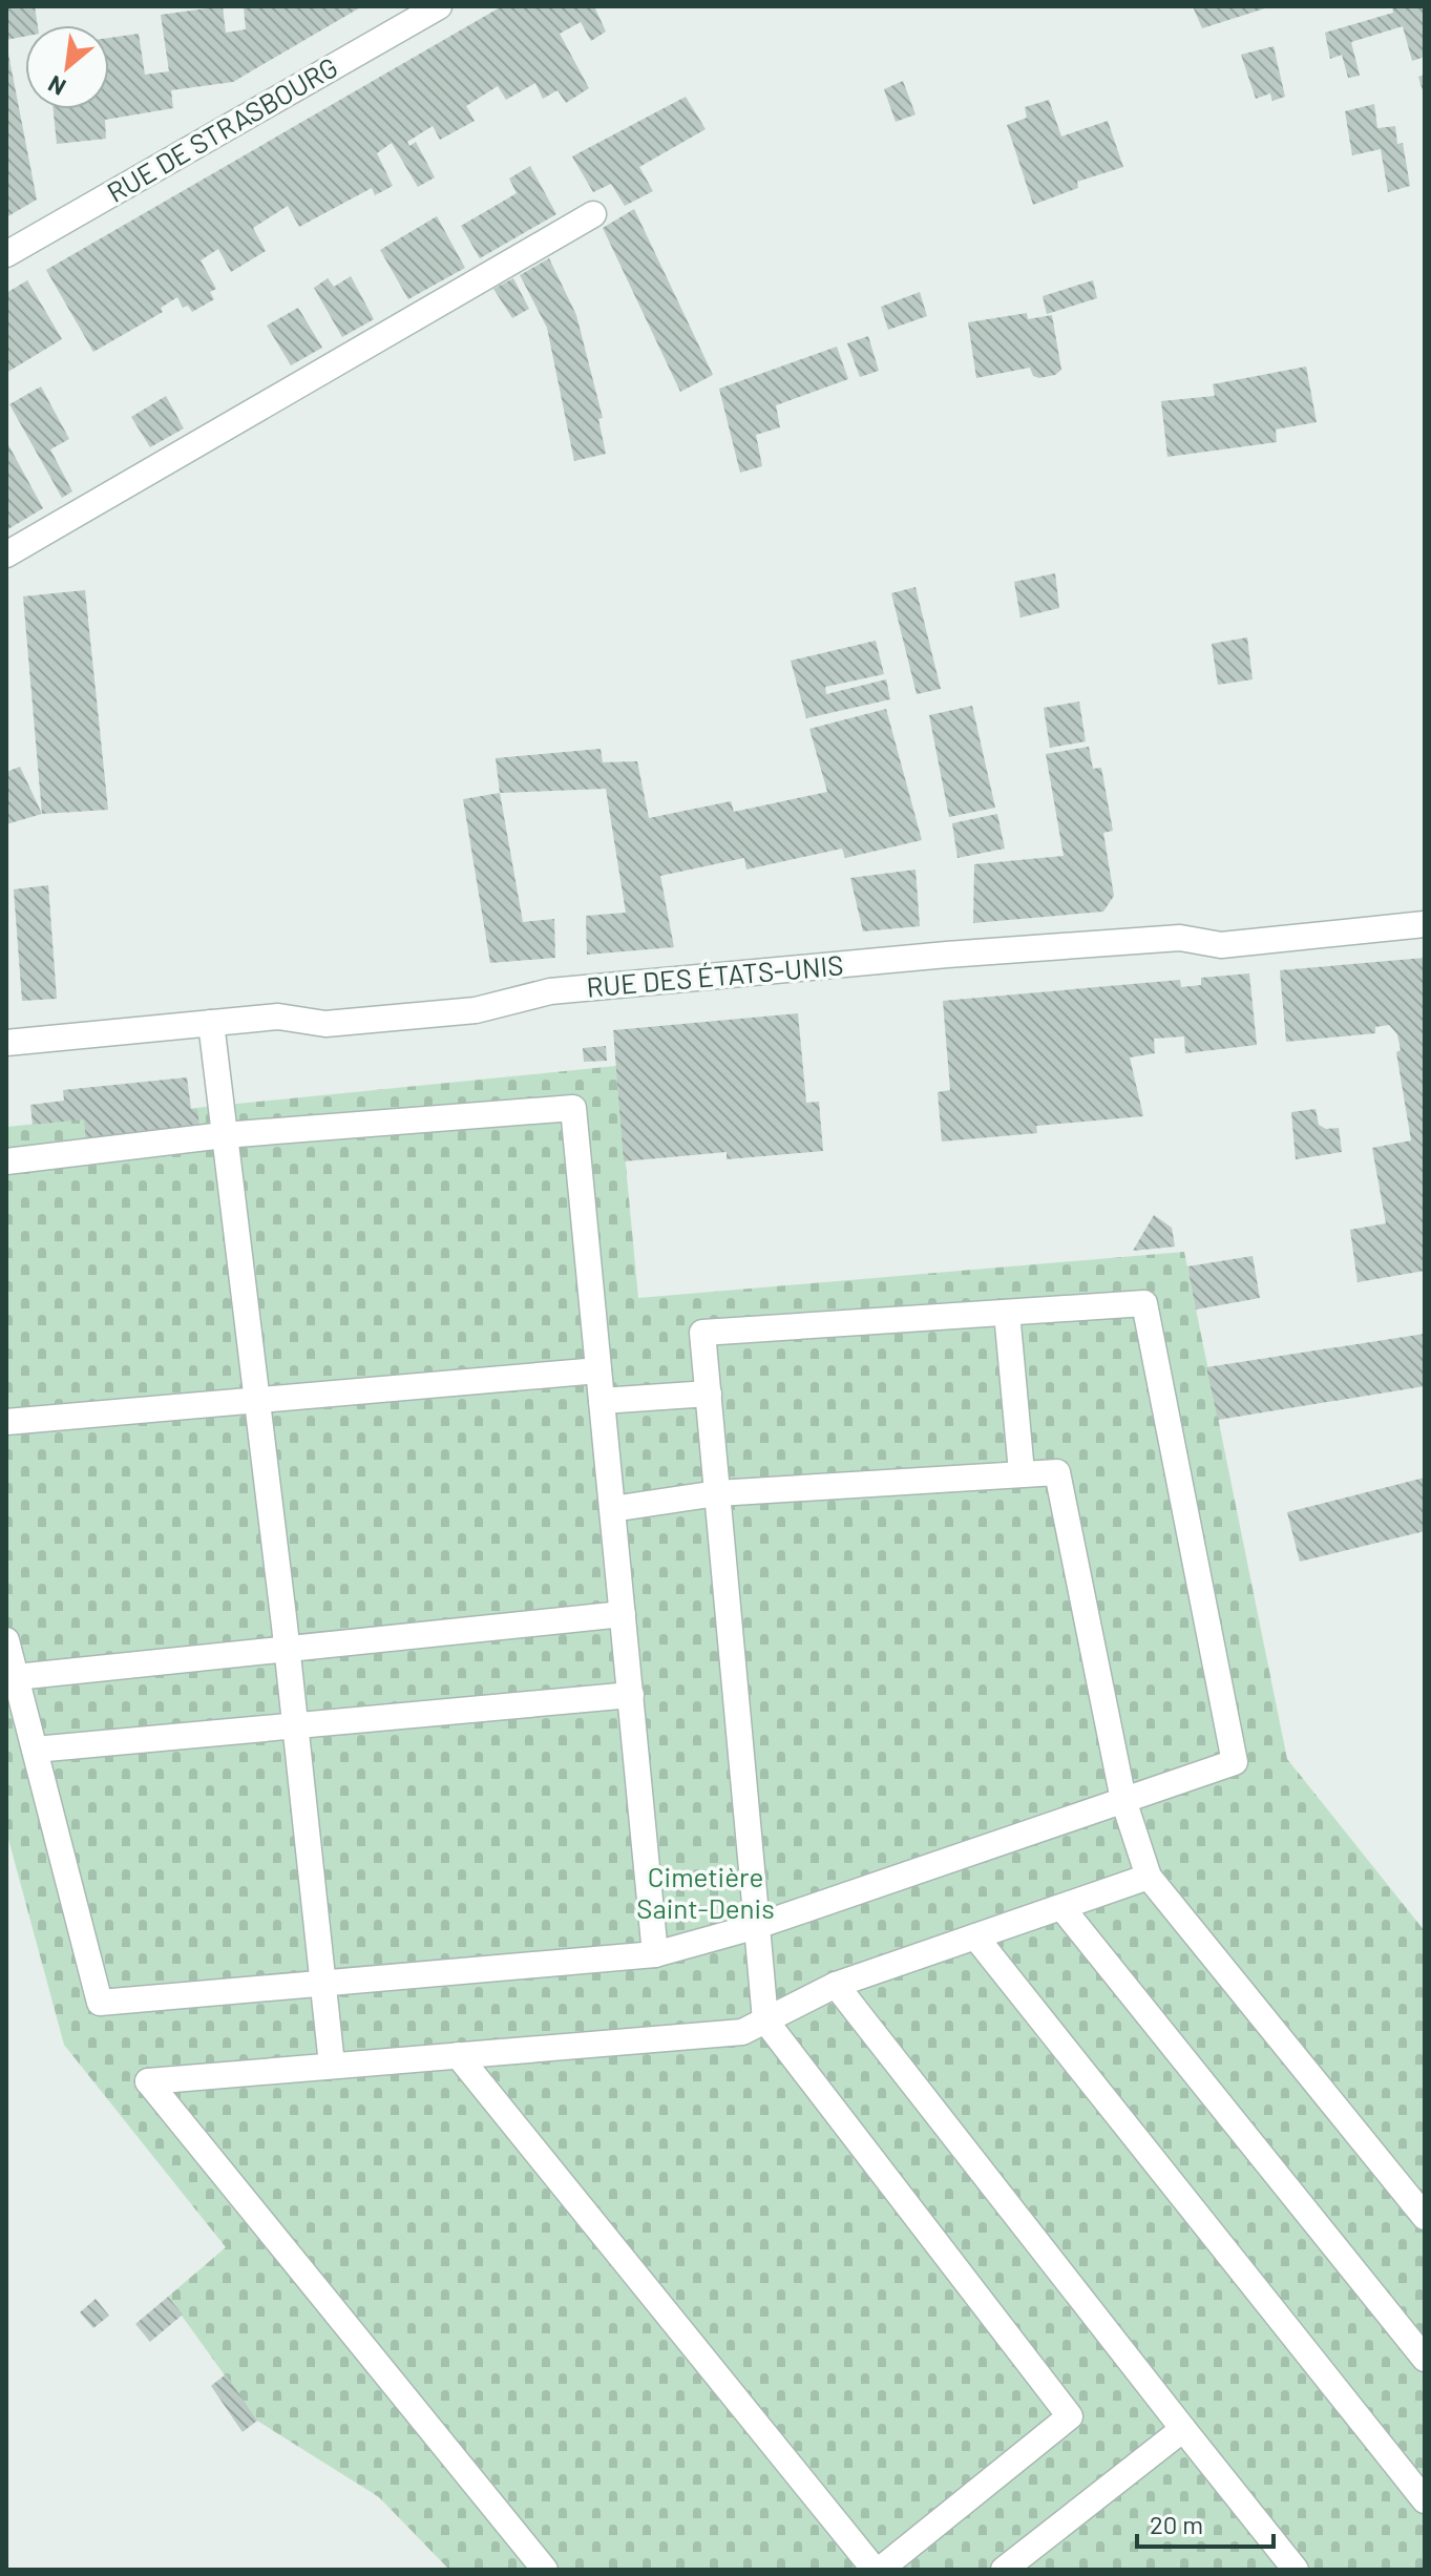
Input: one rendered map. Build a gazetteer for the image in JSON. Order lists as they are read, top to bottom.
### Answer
{
  "streets": {
    "street": ["RUE DE STRASBOURG", "RUE DES ÉTATS-UNIS"]
  },
  "parks": ["Cimetière Saint-Denis"],
  "scale_bar": "20 m",
  "north": "bottom left"
}
